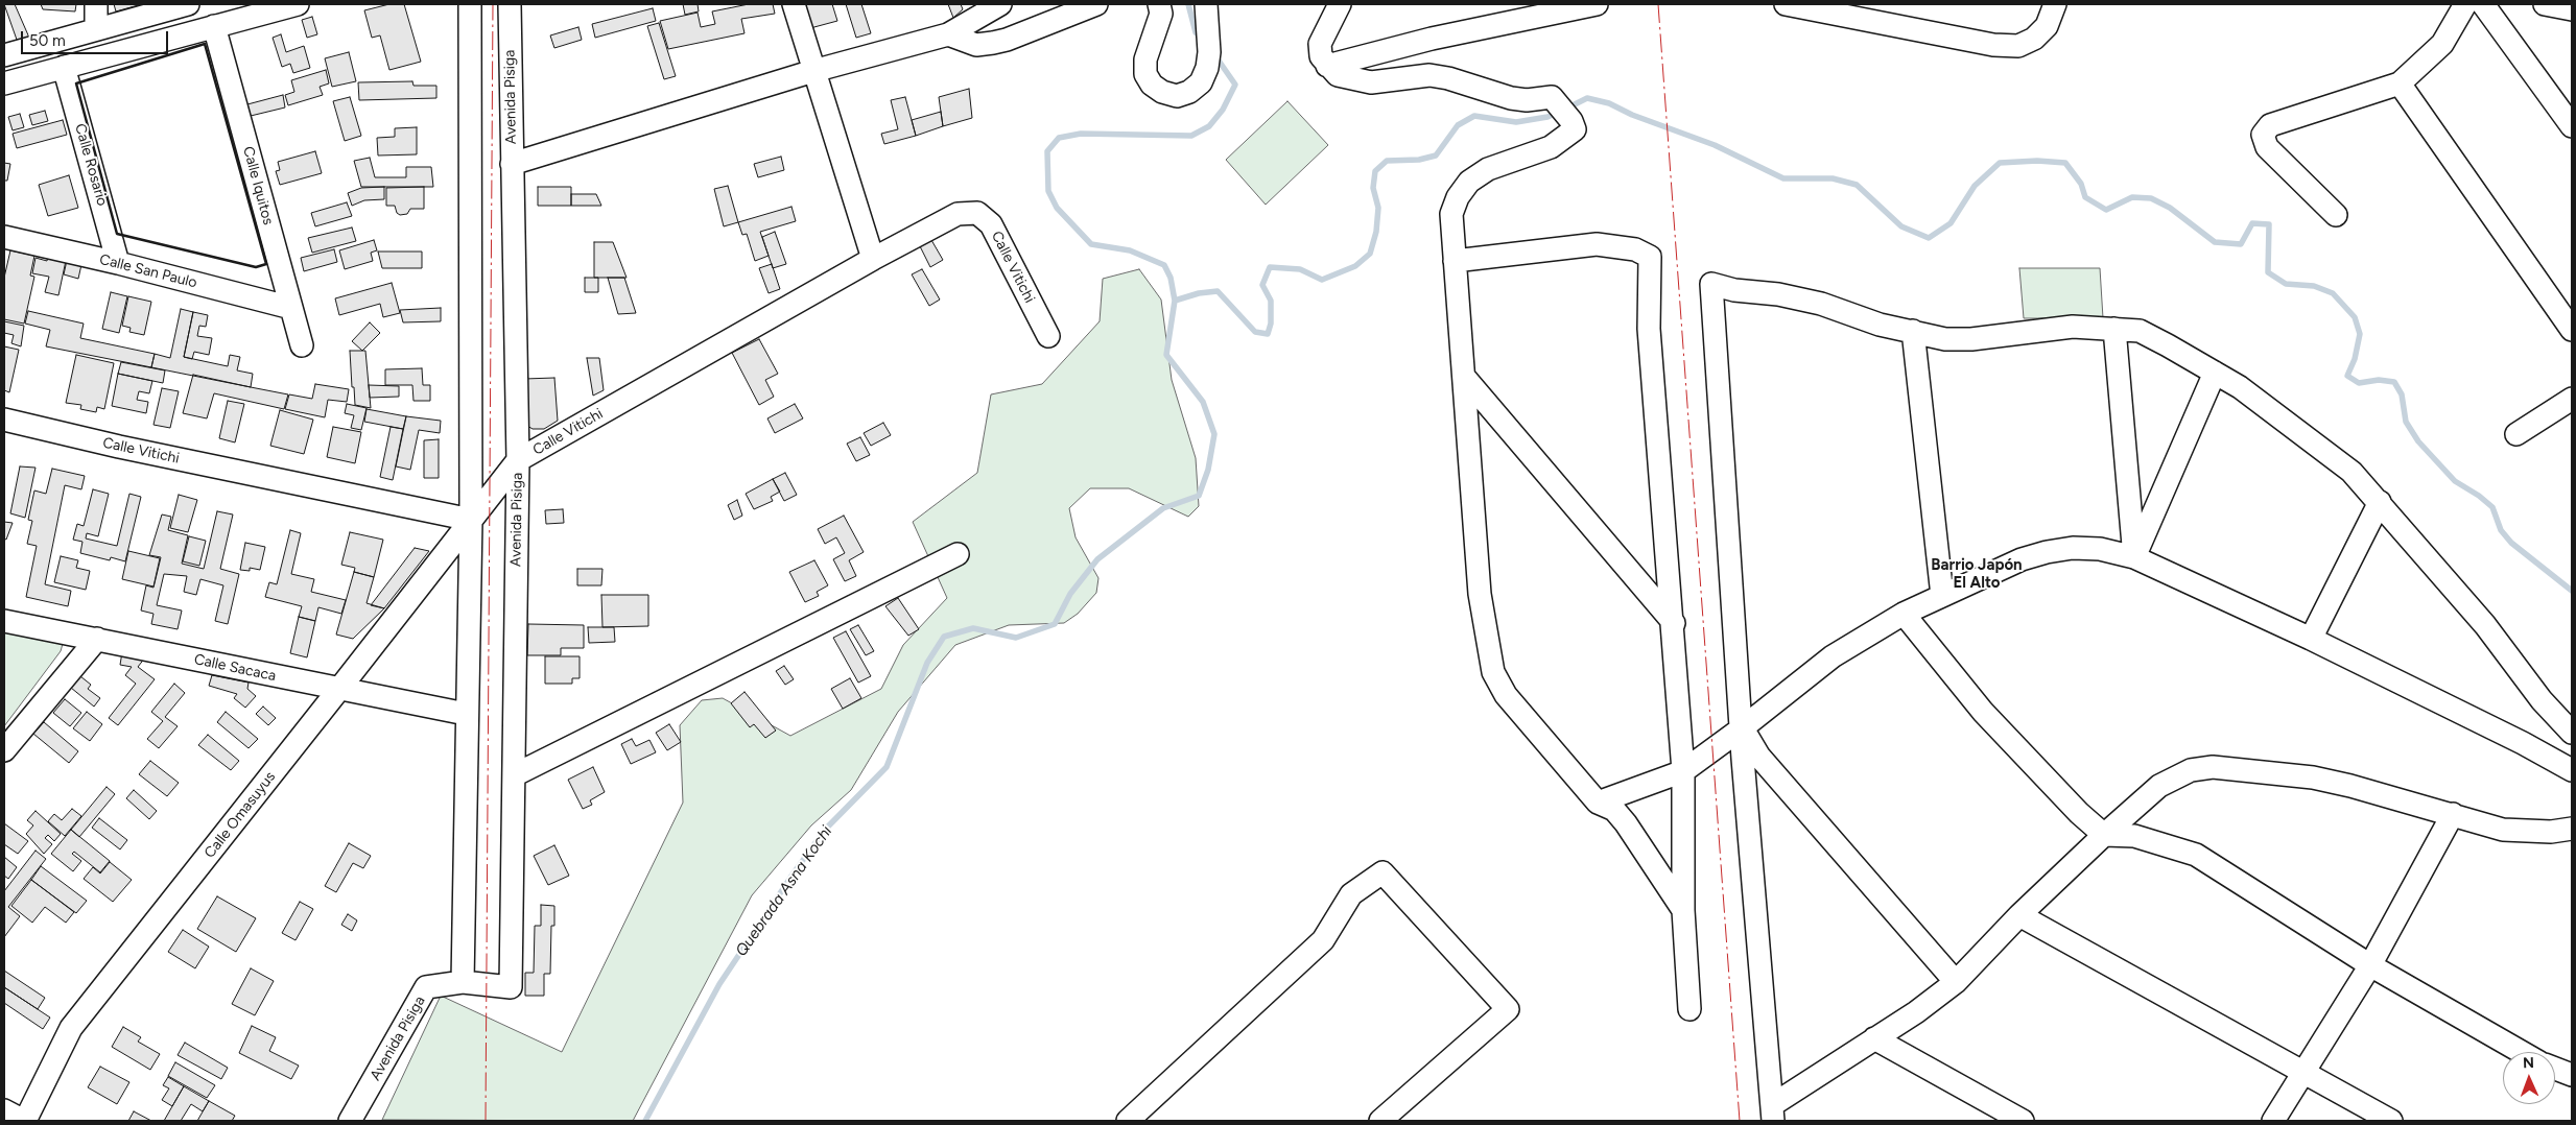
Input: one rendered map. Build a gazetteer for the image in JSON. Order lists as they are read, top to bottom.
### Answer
{
  "streets": {
    "street": [
      "Avenida Pisiga",
      "Calle Rosario",
      "Calle Iquitos",
      "Calle Vitichi",
      "Calle San Paulo",
      "Calle Sacaca",
      "Calle Omasuyus"
    ]
  },
  "crossings": [
    ["Avenida Pisiga", "Calle Vitichi"],
    ["Calle Rosario", "Calle San Paulo"],
    ["Calle Iquitos", "Calle San Paulo"],
    ["Calle Vitichi", "Calle Omasuyus"],
    ["Calle Sacaca", "Calle Omasuyus"]
  ],
  "districts": ["Barrio Japón El Alto"],
  "water": ["Quebrada Asna Kochi"],
  "scale_bar": "50 m",
  "north": "top"
}
